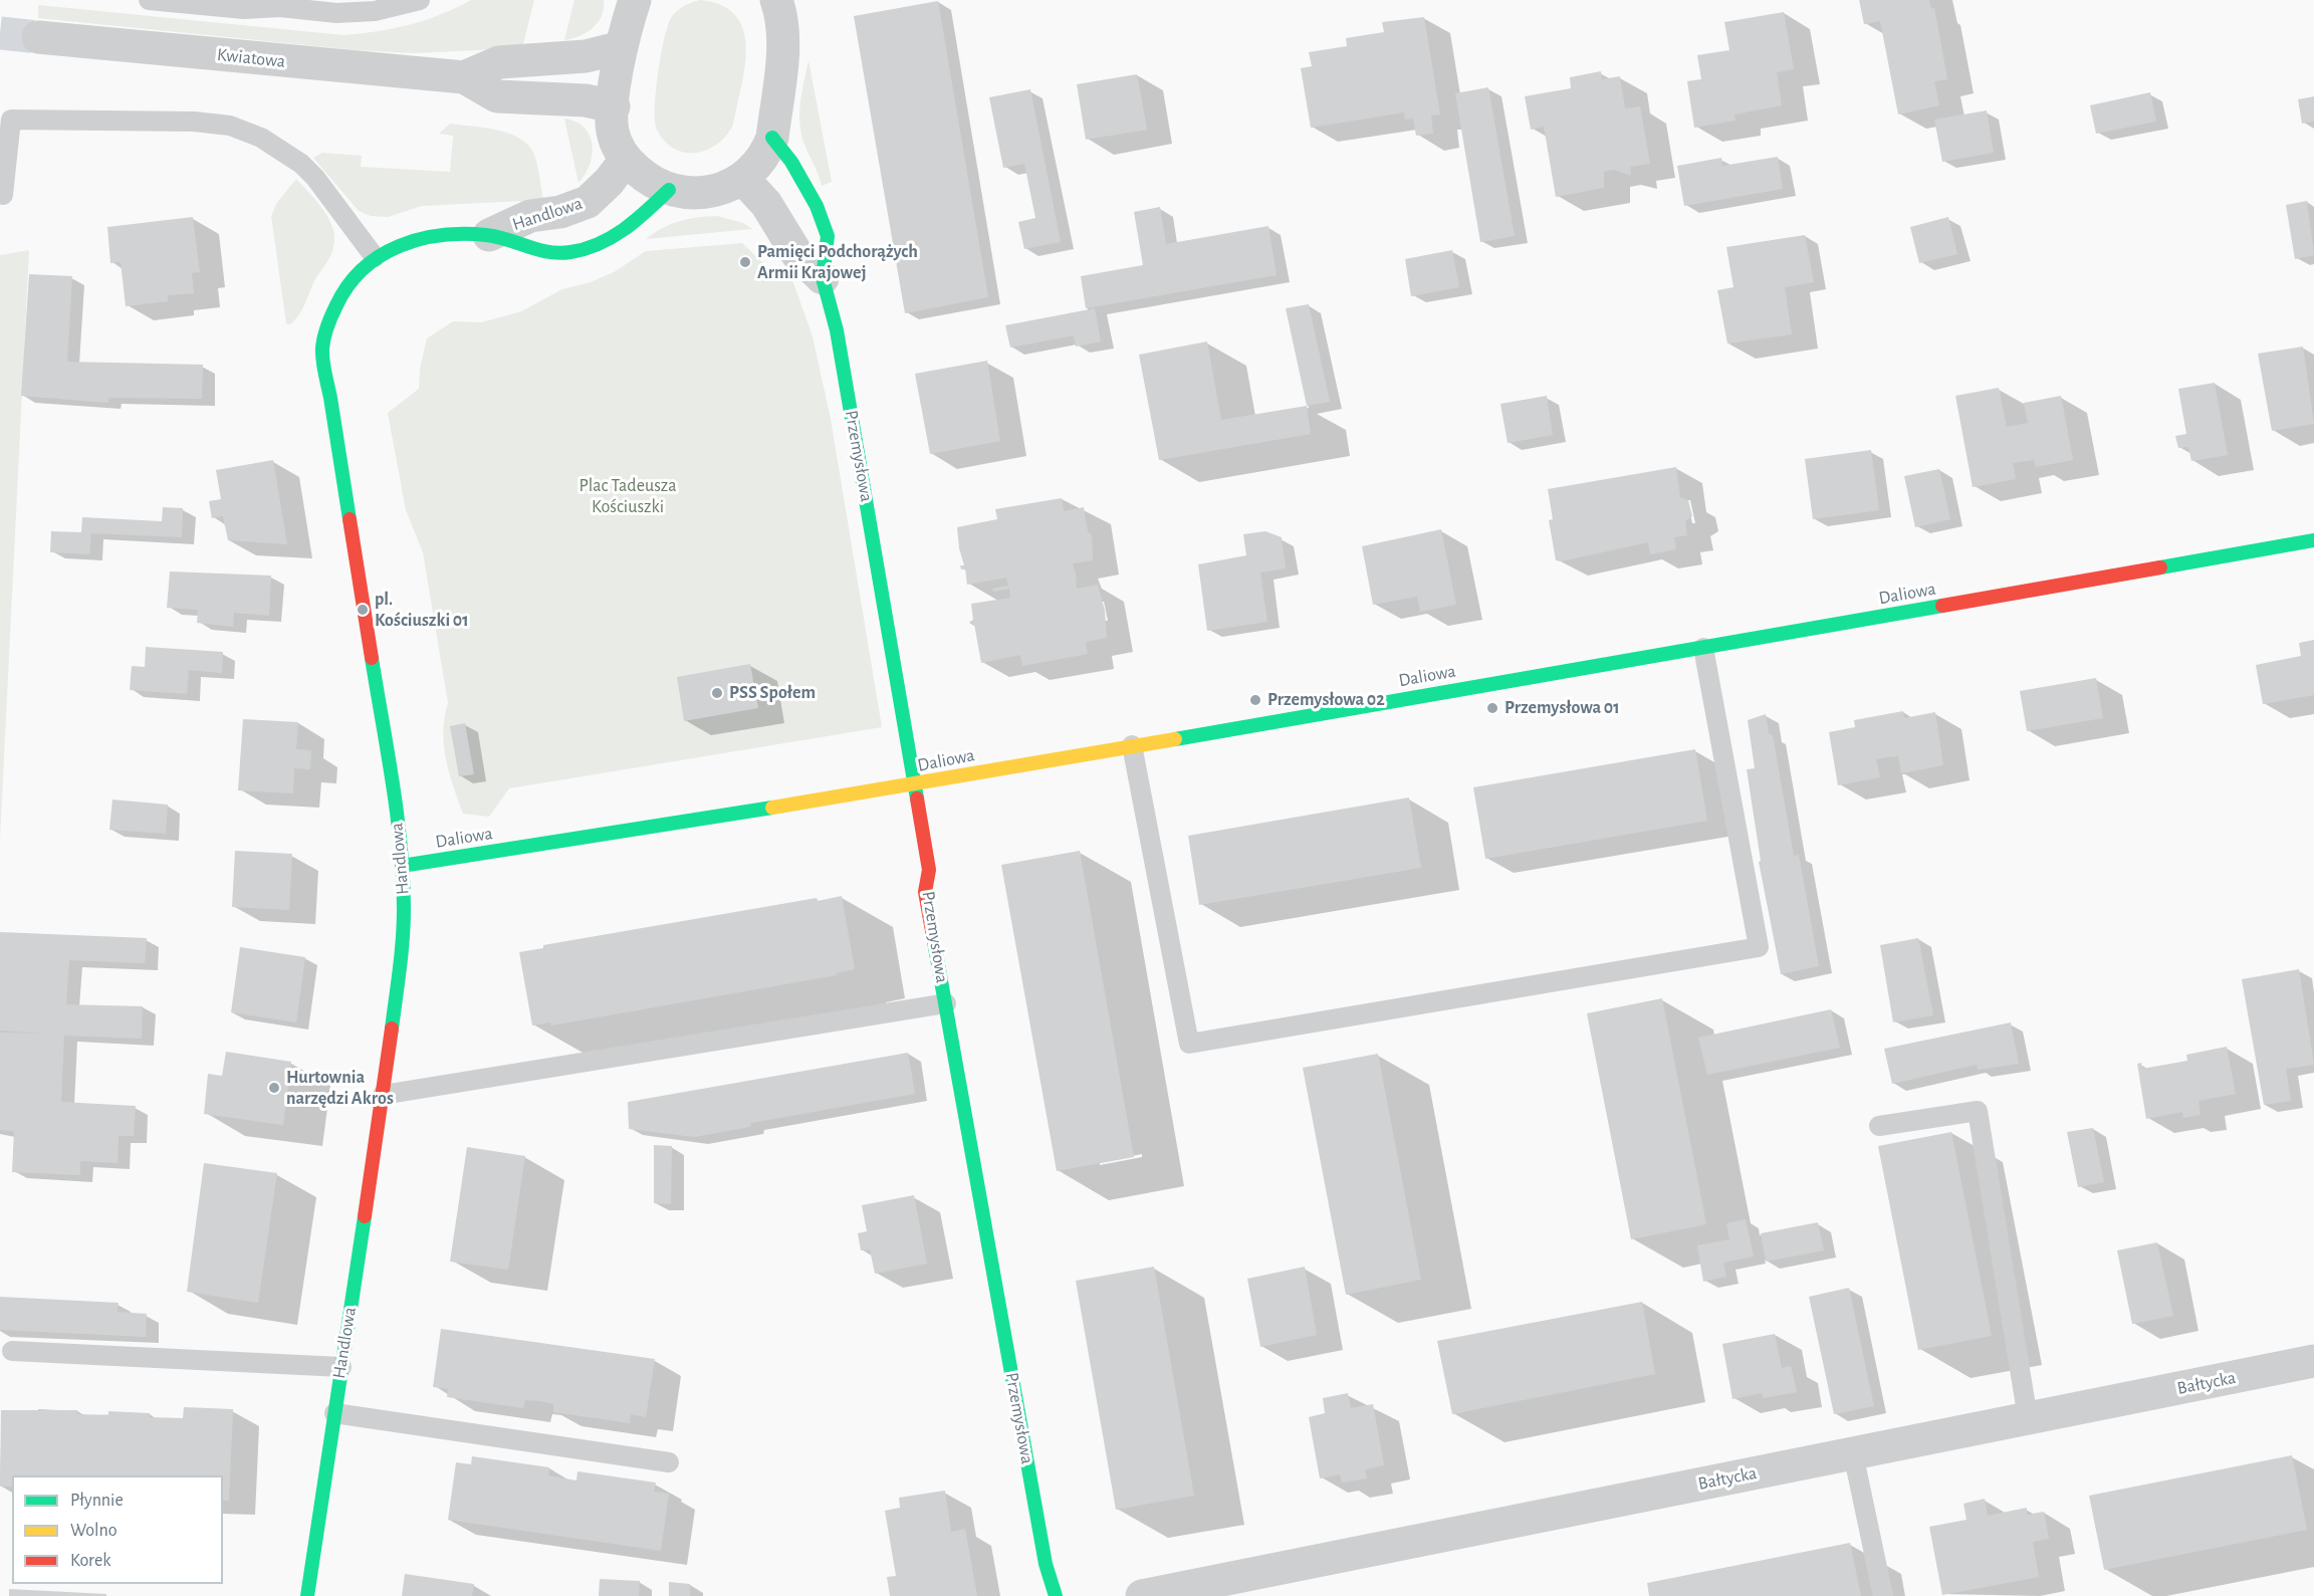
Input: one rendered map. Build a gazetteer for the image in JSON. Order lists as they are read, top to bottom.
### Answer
{
  "streets": {
    "street": [
      "Kwiatowa",
      "Handlowa",
      "Przemysłowa",
      "Daliowa",
      "Bałtycka"
    ]
  },
  "crossings": [
    ["Handlowa", "Daliowa"],
    ["Przemysłowa", "Daliowa"]
  ],
  "parks": ["Plac Tadeusza Kościuszki"],
  "places": [
    "Pamięci Podchorążych Armii Krajowej",
    "pl. Kościuszki 01",
    "PSS Społem",
    "Przemysłowa 02",
    "Przemysłowa 01",
    "Hurtownia narzędzi Akros"
  ],
  "legend": ["Płynnie", "Wolno", "Korek"]
}
